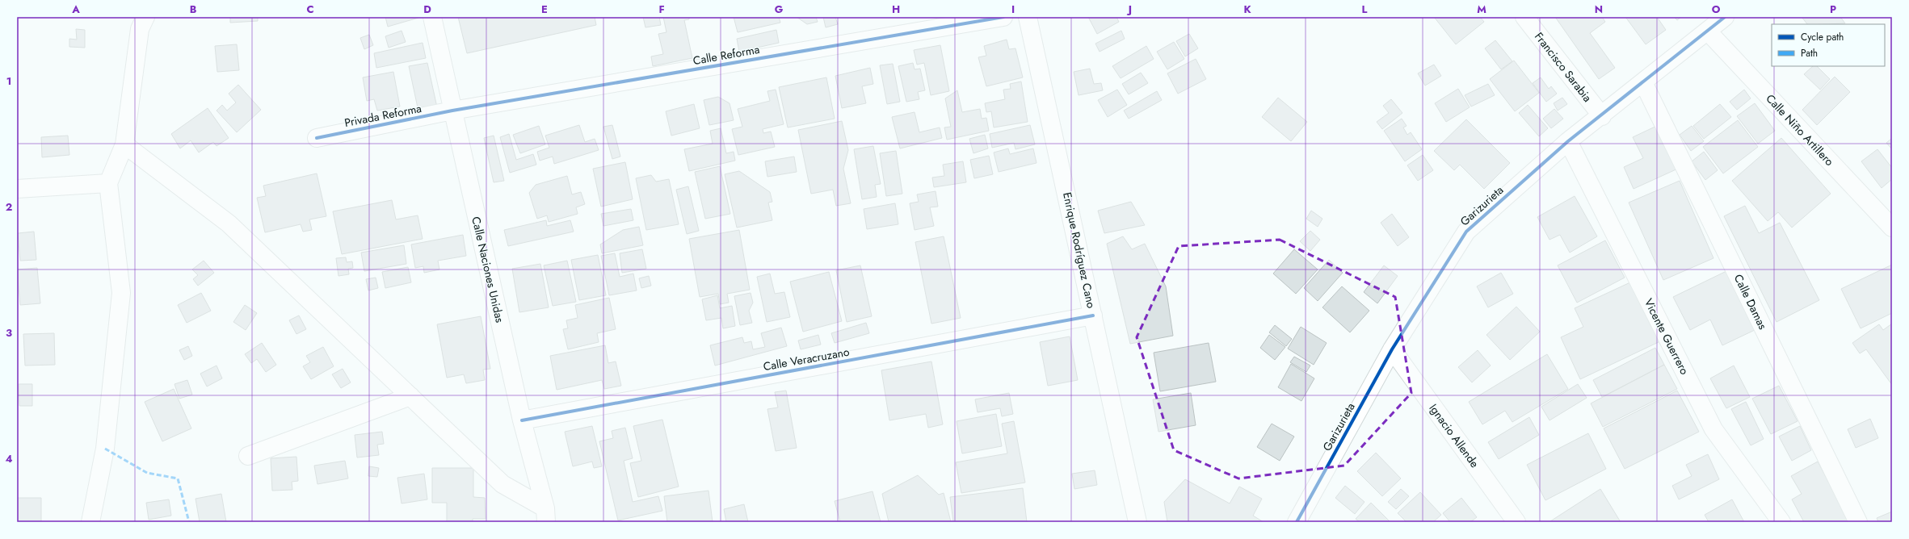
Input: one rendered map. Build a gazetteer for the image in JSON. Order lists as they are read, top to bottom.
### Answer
{
  "streets": {
    "street": [
      "Calle Reforma",
      "Francisco Sarabia",
      "Privada Reforma",
      "Calle Niño Artillero",
      "Garizurieta",
      "Enrique Rodríguez Cano",
      "Calle Naciones Unidas",
      "Calle Damas",
      "Vicente Guerrero",
      "Calle Veracruzano",
      "Ignacio Allende"
    ]
  },
  "crossings": [
    ["Calle Reforma", "Privada Reforma"],
    ["Calle Reforma", "Calle Naciones Unidas"],
    ["Francisco Sarabia", "Garizurieta"],
    ["Privada Reforma", "Calle Naciones Unidas"],
    ["Calle Niño Artillero", "Garizurieta"],
    ["Garizurieta", "Calle Damas"],
    ["Garizurieta", "Vicente Guerrero"],
    ["Garizurieta", "Ignacio Allende"],
    ["Enrique Rodríguez Cano", "Calle Veracruzano"],
    ["Calle Naciones Unidas", "Calle Veracruzano"]
  ],
  "legend": ["Cycle path", "Path"],
  "grid": {
    "columns": [
      "A",
      "B",
      "C",
      "D",
      "E",
      "F",
      "G",
      "H",
      "I",
      "J",
      "K",
      "L",
      "M",
      "N",
      "O",
      "P"
    ],
    "rows": [
      "1",
      "2",
      "3",
      "4"
    ]
  }
}
